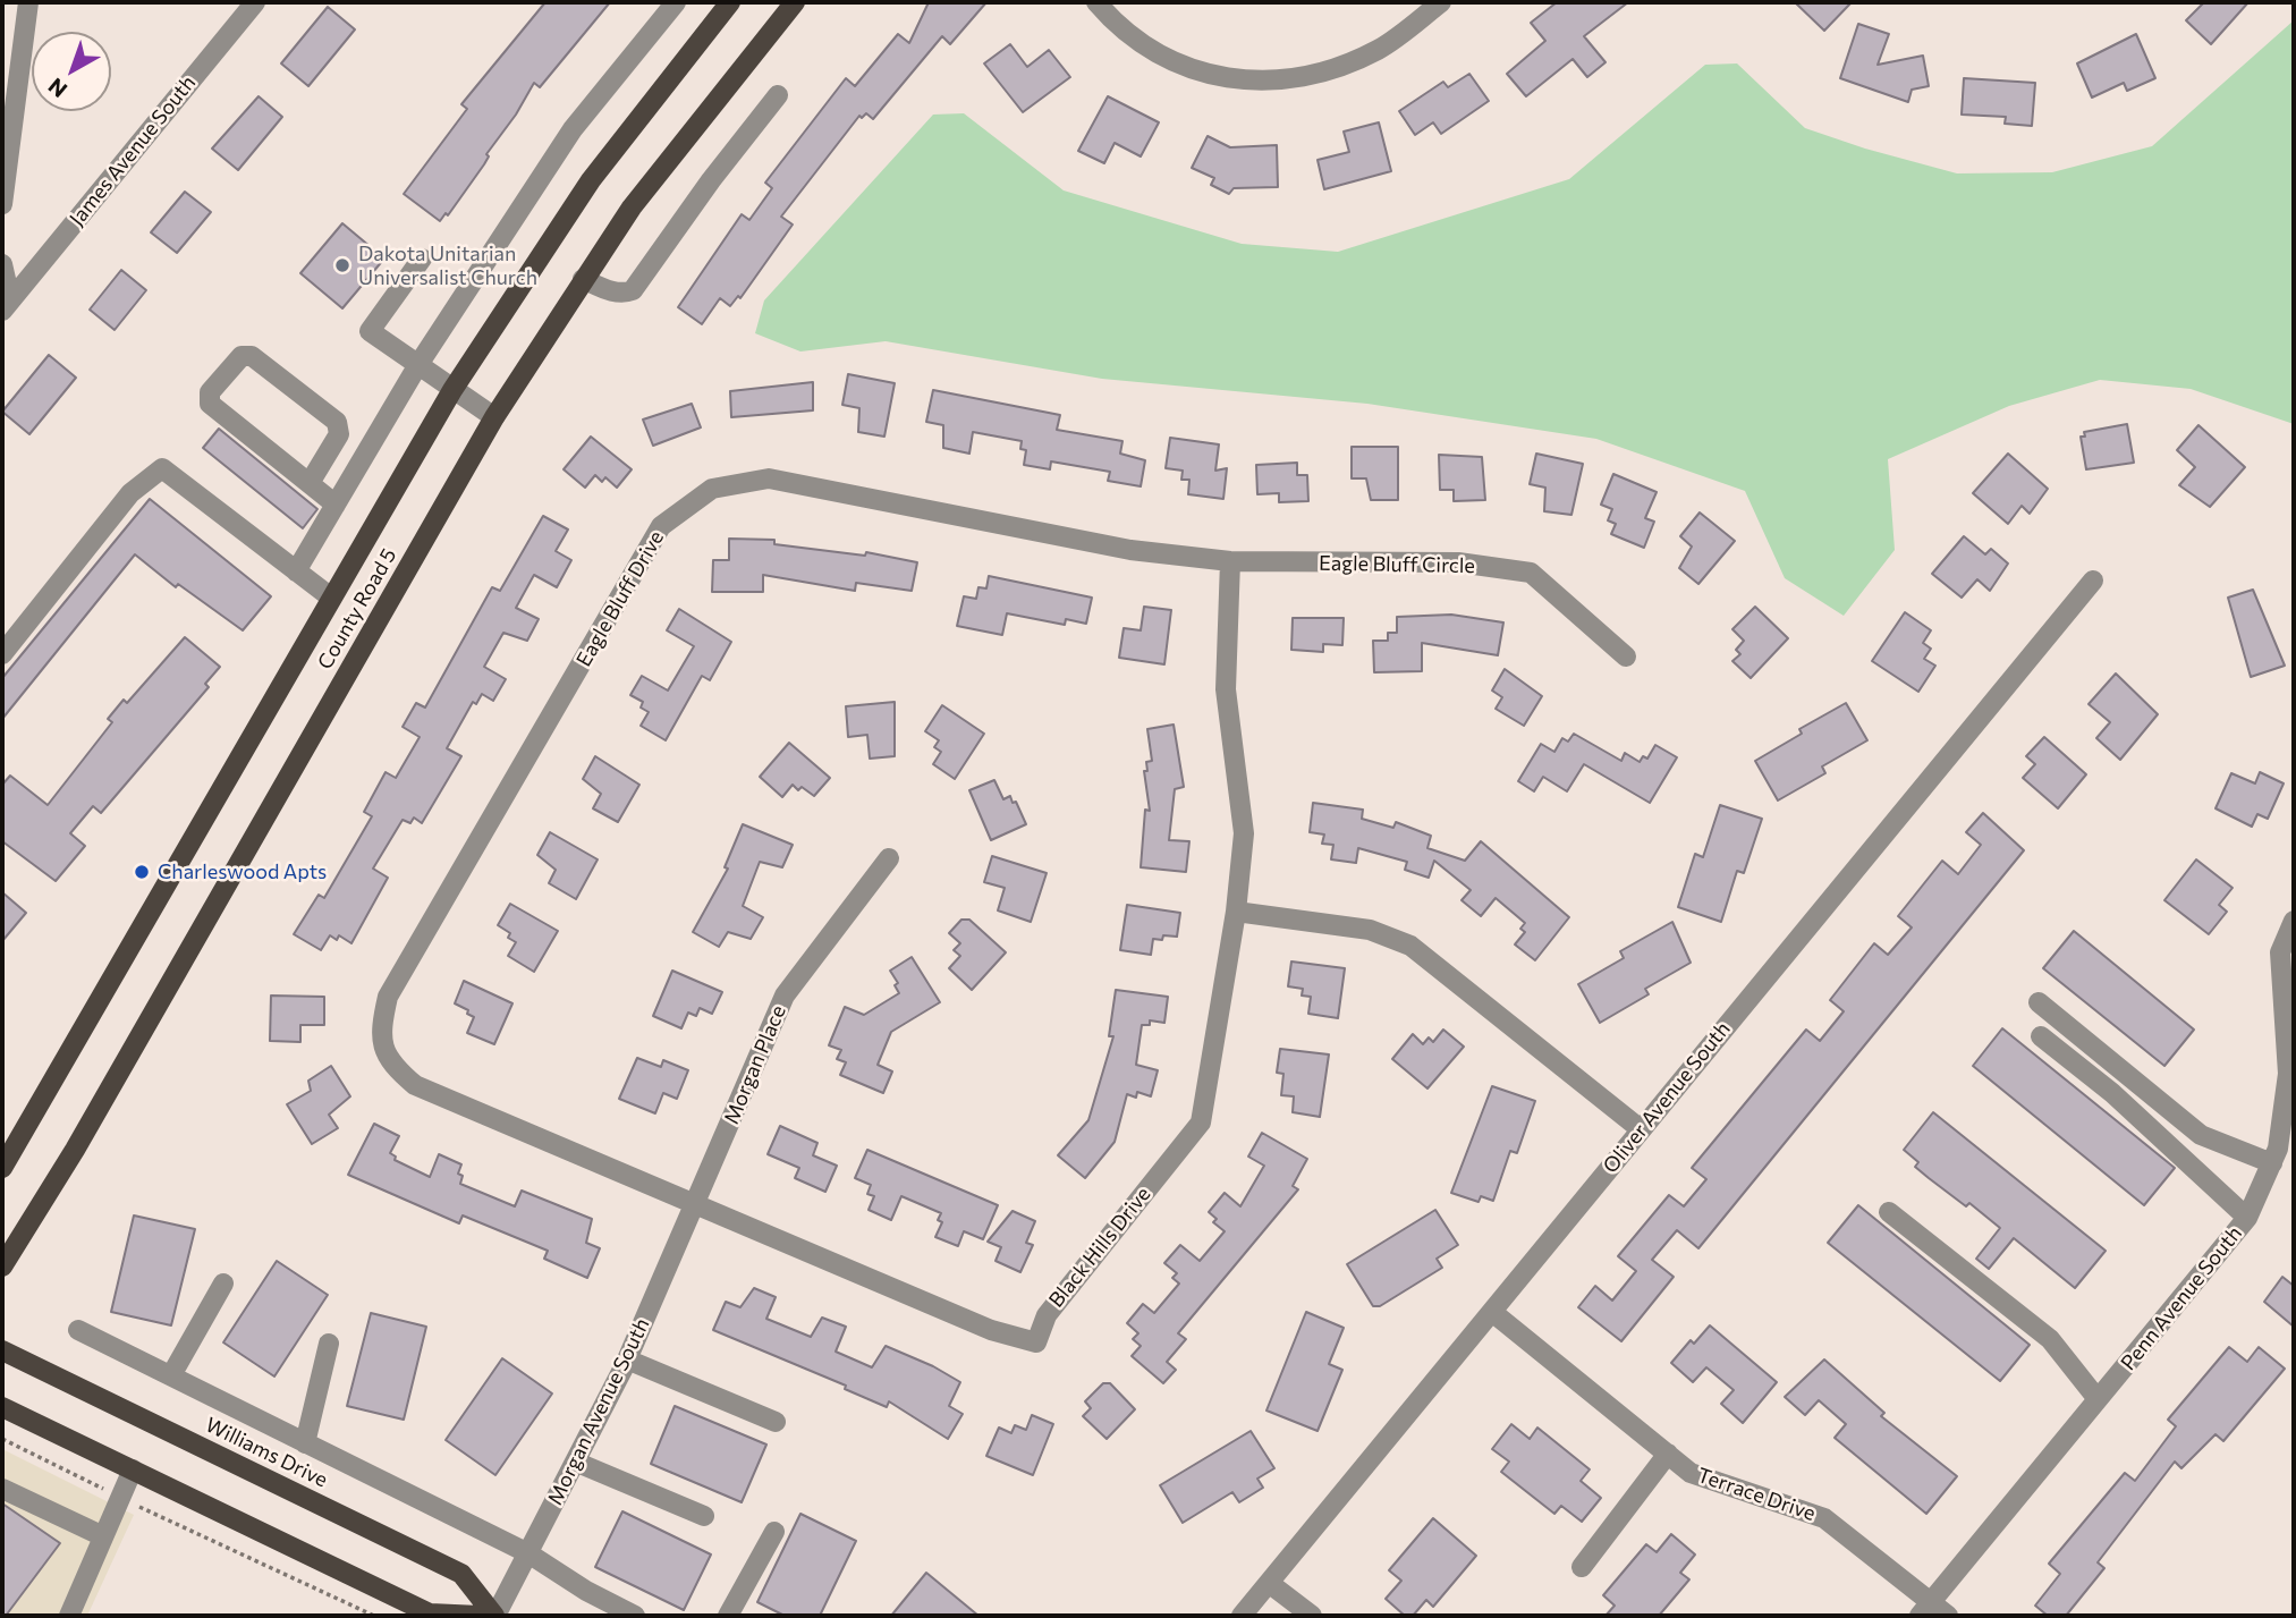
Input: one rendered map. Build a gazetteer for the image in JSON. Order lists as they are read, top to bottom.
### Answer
{
  "streets": {
    "main road": ["County Road 5", "Williams Drive"],
    "street": [
      "James Avenue South",
      "Eagle Bluff Circle",
      "Eagle Bluff Drive",
      "Morgan Place",
      "Oliver Avenue South",
      "Black Hills Drive",
      "Penn Avenue South",
      "Morgan Avenue South",
      "Terrace Drive"
    ]
  },
  "crossings": [
    ["Eagle Bluff Circle", "Eagle Bluff Drive"],
    ["Eagle Bluff Circle", "Black Hills Drive"],
    ["Eagle Bluff Drive", "Black Hills Drive"],
    ["Morgan Place", "Black Hills Drive"],
    ["Morgan Place", "Morgan Avenue South"],
    ["Oliver Avenue South", "Terrace Drive"],
    ["Black Hills Drive", "Morgan Avenue South"],
    ["Penn Avenue South", "Terrace Drive"],
    ["Morgan Avenue South", "Williams Drive"]
  ],
  "places": ["Dakota Unitarian Universalist Church", "Charleswood Apts"],
  "north": "bottom left"
}
